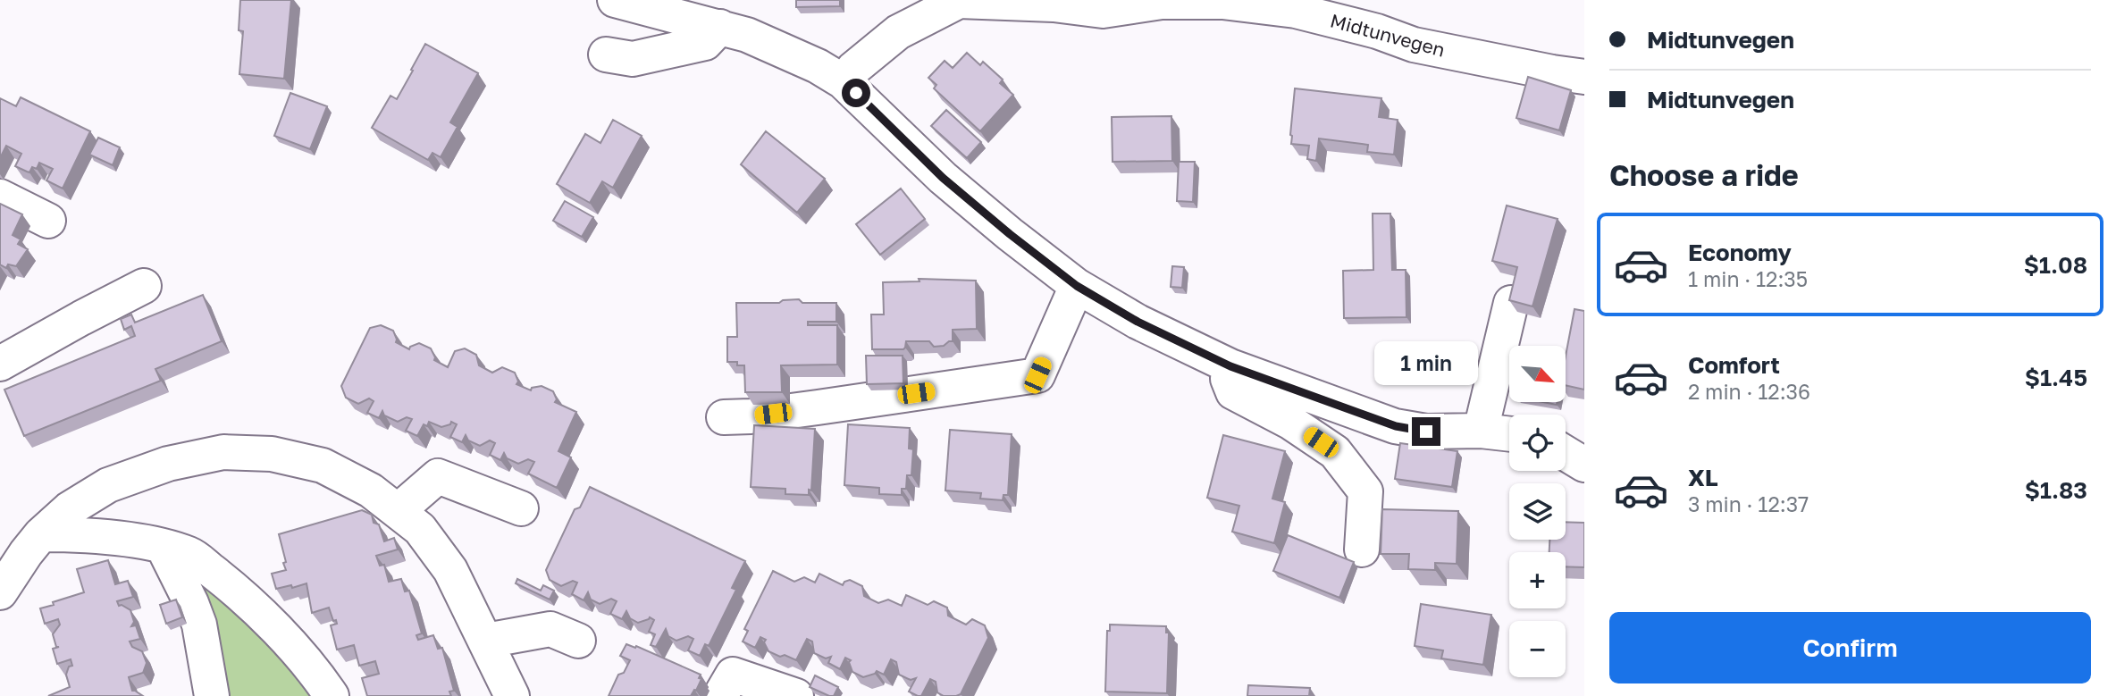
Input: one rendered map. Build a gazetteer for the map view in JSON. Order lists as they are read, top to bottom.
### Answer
{
  "streets": {
    "street": ["Midtunvegen"]
  },
  "north": "bottom right",
  "page": {
    "banner": ["Midtunvegen", "Midtunvegen"],
    "heading": "Choose a ride",
    "list": [
      {
        "name": "Economy",
        "note": "1 min · 12:35",
        "value": "$1.08"
      },
      {
        "name": "Comfort",
        "note": "2 min · 12:36",
        "value": "$1.45"
      },
      {
        "name": "XL",
        "note": "3 min · 12:37",
        "value": "$1.83"
      }
    ],
    "bubble": "1 min",
    "map_buttons": ["+", "−"],
    "buttons": "Confirm"
  }
}
